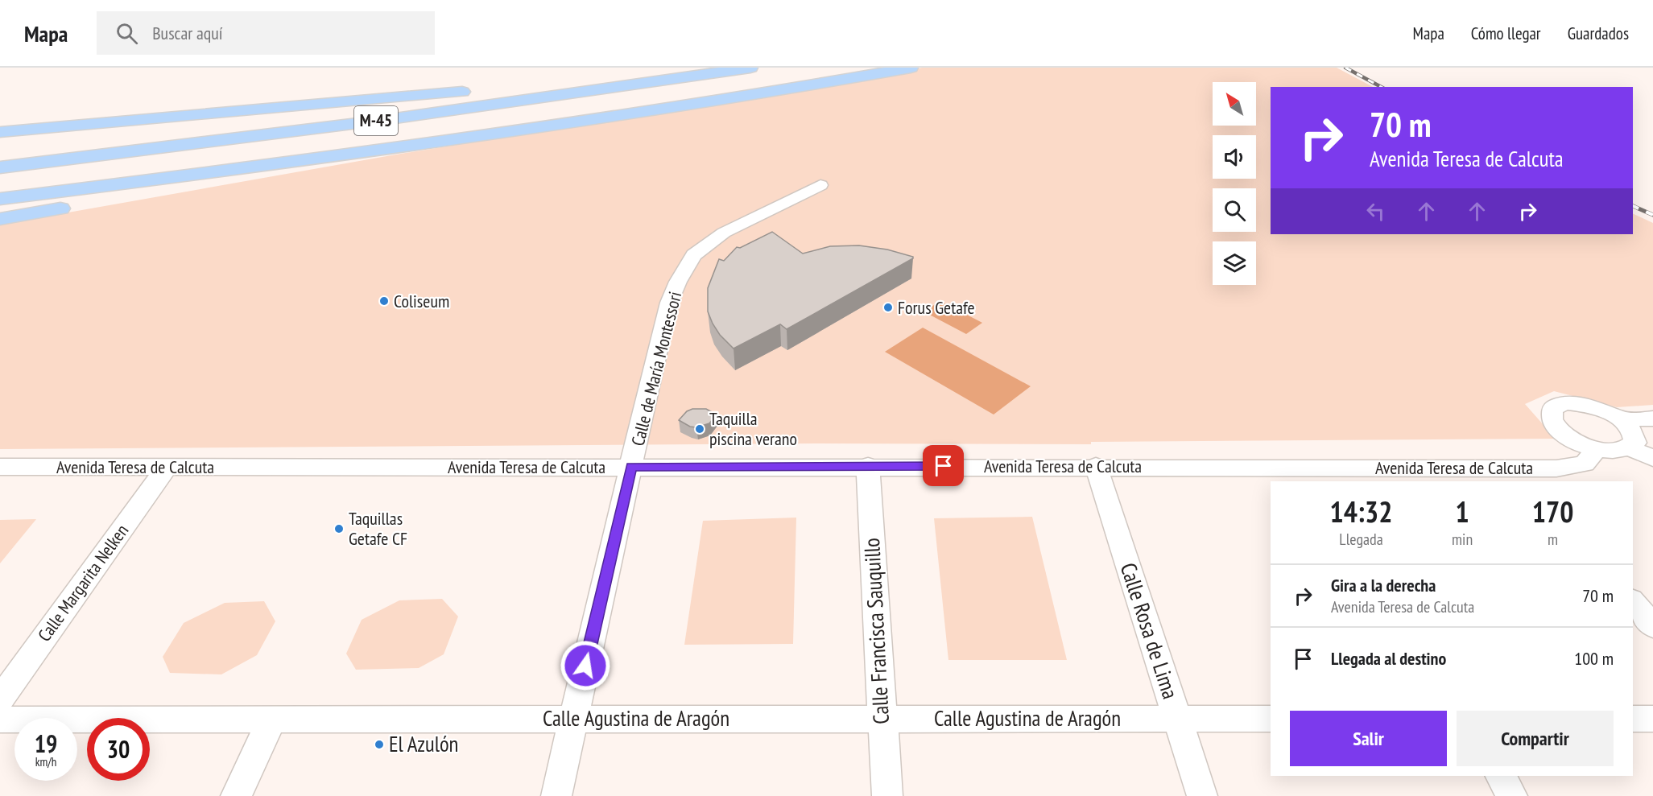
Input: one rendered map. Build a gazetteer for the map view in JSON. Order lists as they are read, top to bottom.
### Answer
{
  "streets": {
    "highway": ["M-45"],
    "street": [
      "Calle de María Montessori",
      "Avenida Teresa de Calcuta",
      "Calle Margarita Nelken",
      "Calle Francisca Sauquillo",
      "Calle Rosa de Lima",
      "Calle Agustina de Aragón"
    ]
  },
  "crossings": [
    ["Calle de María Montessori", "Avenida Teresa de Calcuta"],
    ["Calle de María Montessori", "Calle Agustina de Aragón"],
    ["Avenida Teresa de Calcuta", "Calle Margarita Nelken"],
    ["Avenida Teresa de Calcuta", "Calle Francisca Sauquillo"],
    ["Avenida Teresa de Calcuta", "Calle Rosa de Lima"],
    ["Calle Francisca Sauquillo", "Calle Agustina de Aragón"],
    ["Calle Rosa de Lima", "Calle Agustina de Aragón"]
  ],
  "places": [
    "Coliseum",
    "Forus Getafe",
    "Taquilla piscina verano",
    "Taquillas Getafe CF",
    "El Azulón"
  ],
  "north": "top left",
  "page": {
    "header": "Mapa",
    "search": "Buscar aquí",
    "nav": ["Mapa", "Cómo llegar", "Guardados"],
    "turn": ["70 m", "Avenida Teresa de Calcuta"],
    "eta": [
      "14:32",
      "Llegada",
      "1",
      "min",
      "170",
      "m"
    ],
    "list": [
      {
        "name": "Gira a la derecha",
        "note": "Avenida Teresa de Calcuta",
        "value": "70 m"
      },
      {
        "name": "Llegada al destino",
        "value": "100 m"
      }
    ],
    "buttons": ["Salir", "Compartir"],
    "speed": "19 km/h",
    "limit": "30"
  }
}
